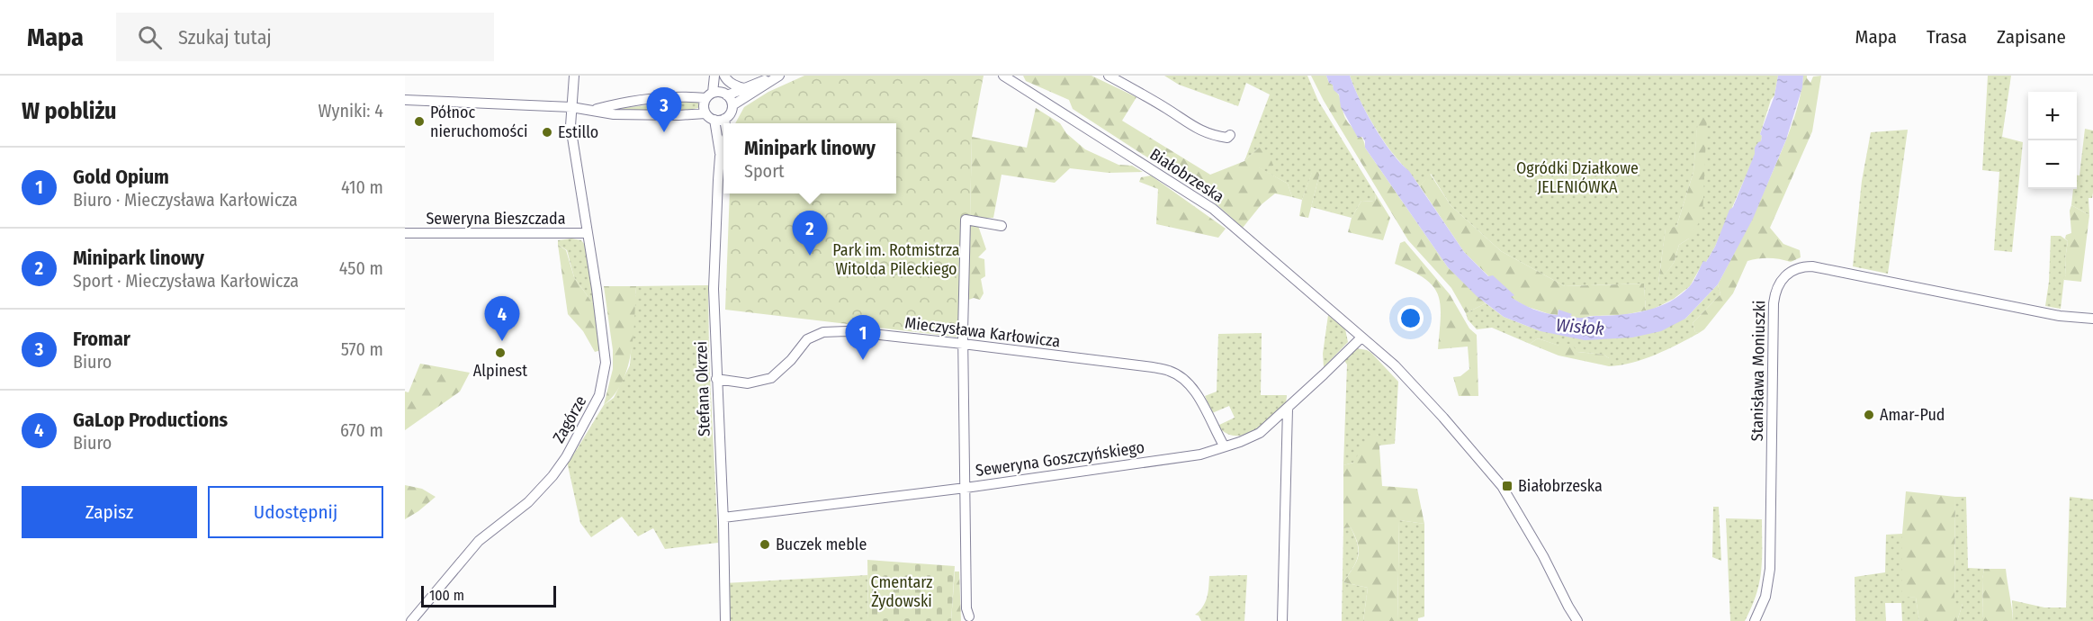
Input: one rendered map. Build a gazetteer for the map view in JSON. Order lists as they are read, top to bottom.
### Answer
{
  "streets": {
    "street": [
      "Białobrzeska",
      "Seweryna Bieszczada",
      "Mieczysława Karłowicza",
      "Stanisława Moniuszki",
      "Stefana Okrzei",
      "Zagórze",
      "Seweryna Goszczyńskiego"
    ]
  },
  "crossings": [
    ["Białobrzeska", "Seweryna Goszczyńskiego"],
    ["Seweryna Bieszczada", "Zagórze"],
    ["Mieczysława Karłowicza", "Stefana Okrzei"],
    ["Mieczysława Karłowicza", "Seweryna Goszczyńskiego"],
    ["Stefana Okrzei", "Seweryna Goszczyńskiego"]
  ],
  "water": ["Wisłok"],
  "parks": ["Ogródki Działkowe JELENIÓWKA", "Park im. Rotmistrza Witolda Pileckiego", "Cmentarz Żydowski"],
  "places": {
    "other": [
      "Północ nieruchomości",
      "Estillo",
      "Alpinest",
      "Amar-Pud",
      "Buczek meble"
    ],
    "transit": ["Białobrzeska"]
  },
  "scale_bar": "100 m",
  "page": {
    "header": "Mapa",
    "search": "Szukaj tutaj",
    "nav": ["Mapa", "Trasa", "Zapisane"],
    "heading": ["W pobliżu", "Wyniki: 4"],
    "pins": [
      "3",
      "2",
      "4",
      "1"
    ],
    "map_buttons": ["+", "−"],
    "popup": ["Minipark linowy", "Sport"],
    "list": [
      {
        "mark": "1",
        "name": "Gold Opium",
        "note": "Biuro · Mieczysława Karłowicza",
        "value": "410 m"
      },
      {
        "mark": "2",
        "name": "Minipark linowy",
        "note": "Sport · Mieczysława Karłowicza",
        "value": "450 m"
      },
      {
        "mark": "3",
        "name": "Fromar",
        "note": "Biuro",
        "value": "570 m"
      },
      {
        "mark": "4",
        "name": "GaLop Productions",
        "note": "Biuro",
        "value": "670 m"
      }
    ],
    "buttons": ["Zapisz", "Udostępnij"],
    "scale": "100 m"
  }
}
